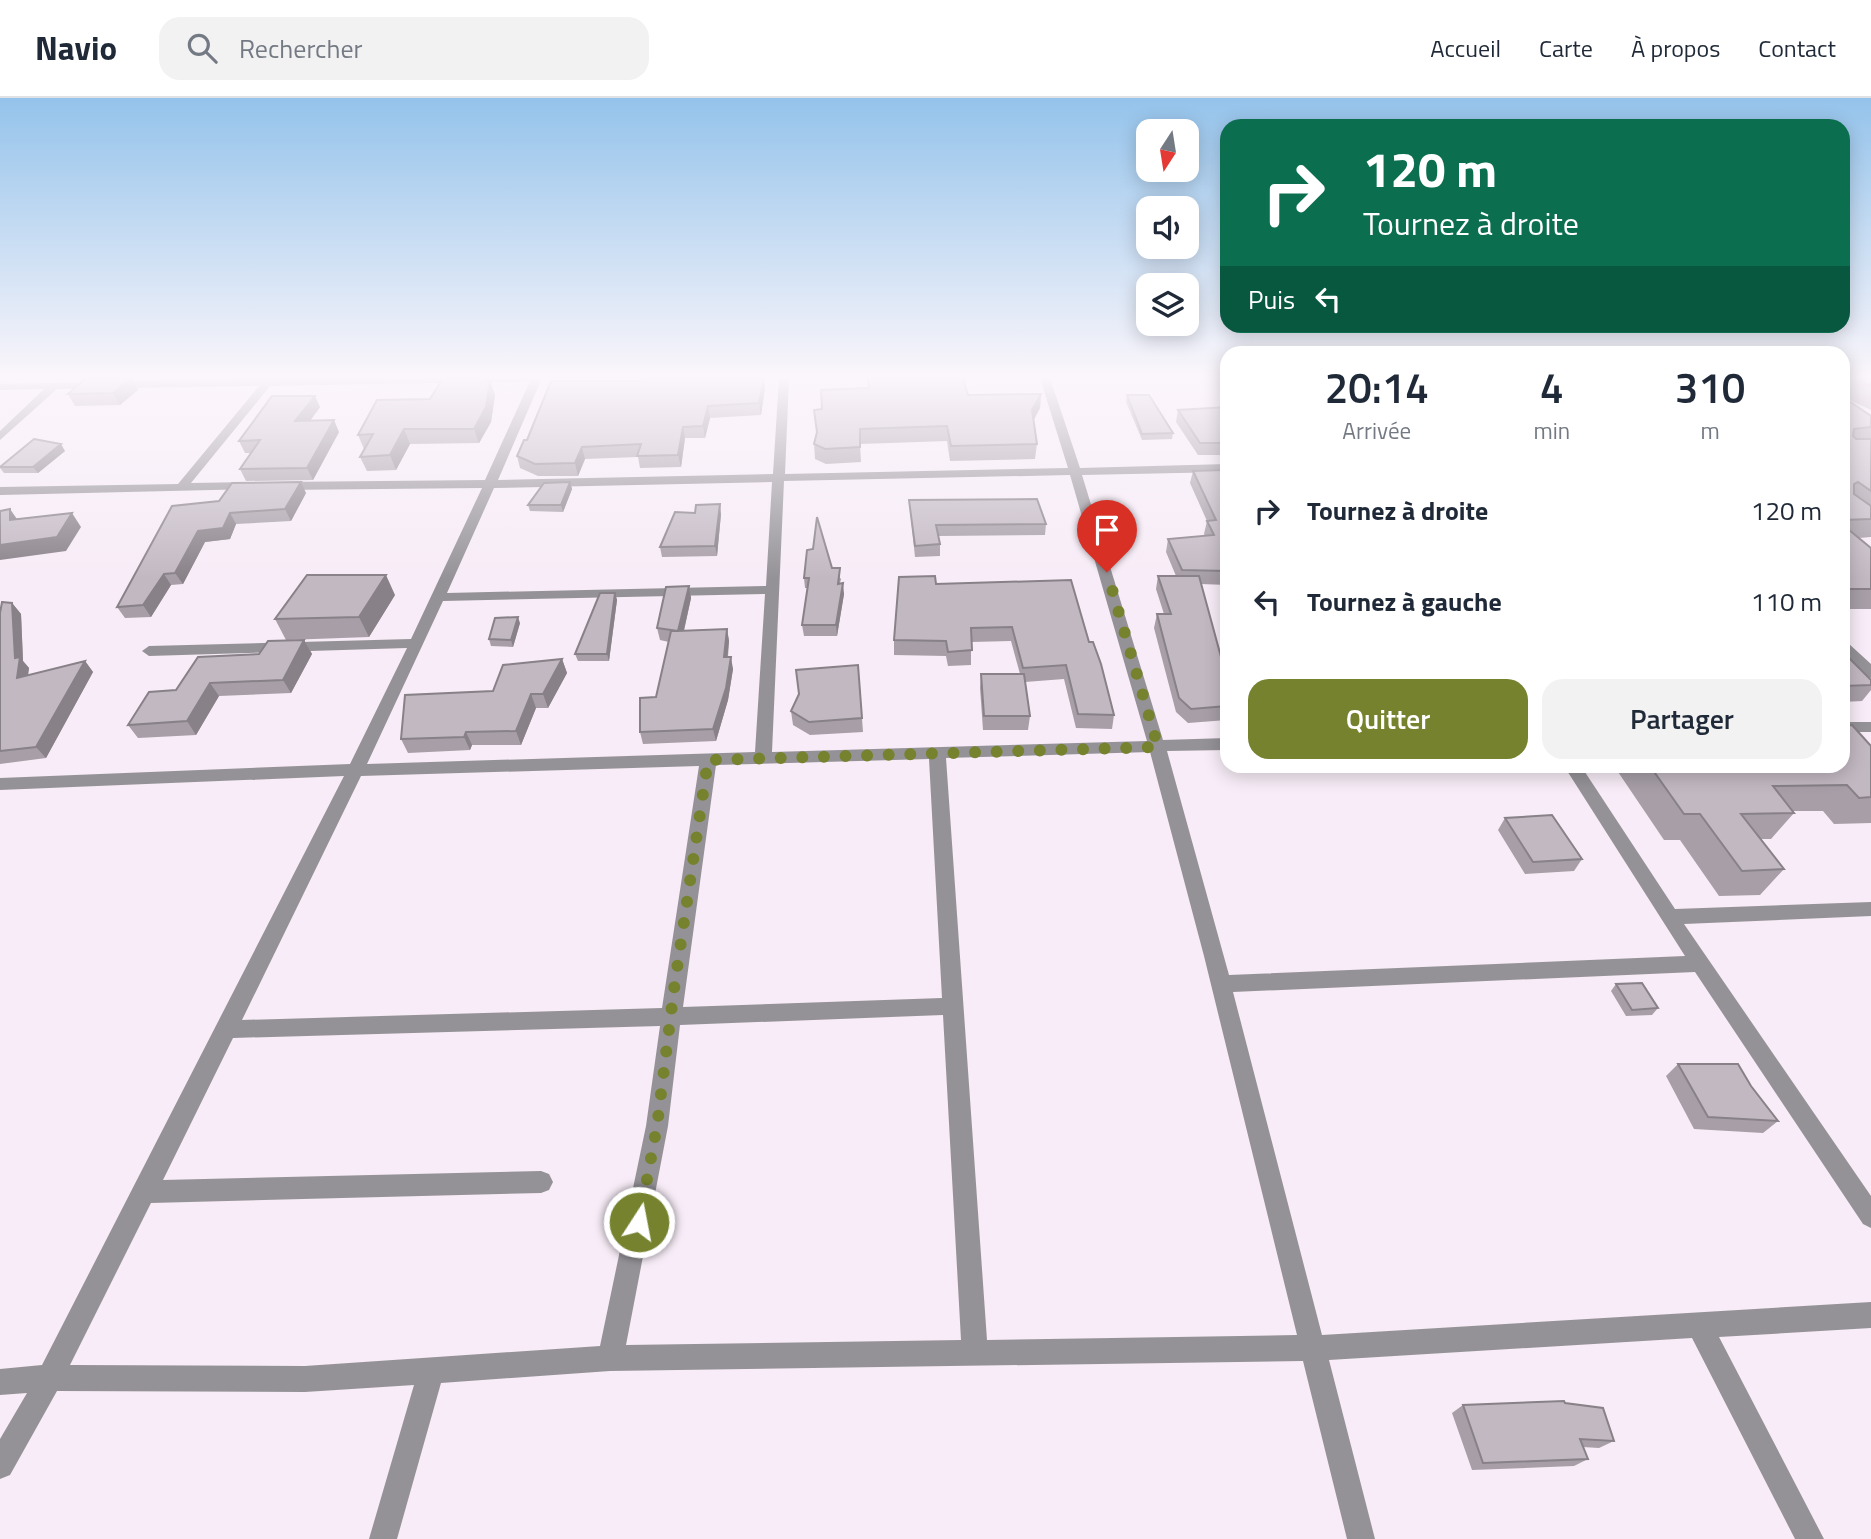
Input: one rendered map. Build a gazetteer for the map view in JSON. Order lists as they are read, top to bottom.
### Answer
{
  "north": "bottom",
  "page": {
    "header": "Navio",
    "search": "Rechercher",
    "nav": [
      "Accueil",
      "Carte",
      "À propos",
      "Contact"
    ],
    "turn": ["120 m", "Tournez à droite"],
    "then": "Puis",
    "eta": [
      "20:14",
      "Arrivée",
      "4",
      "min",
      "310",
      "m"
    ],
    "list": [
      {
        "name": "Tournez à droite",
        "value": "120 m"
      },
      {
        "name": "Tournez à gauche",
        "value": "110 m"
      }
    ],
    "buttons": ["Quitter", "Partager"]
  }
}
